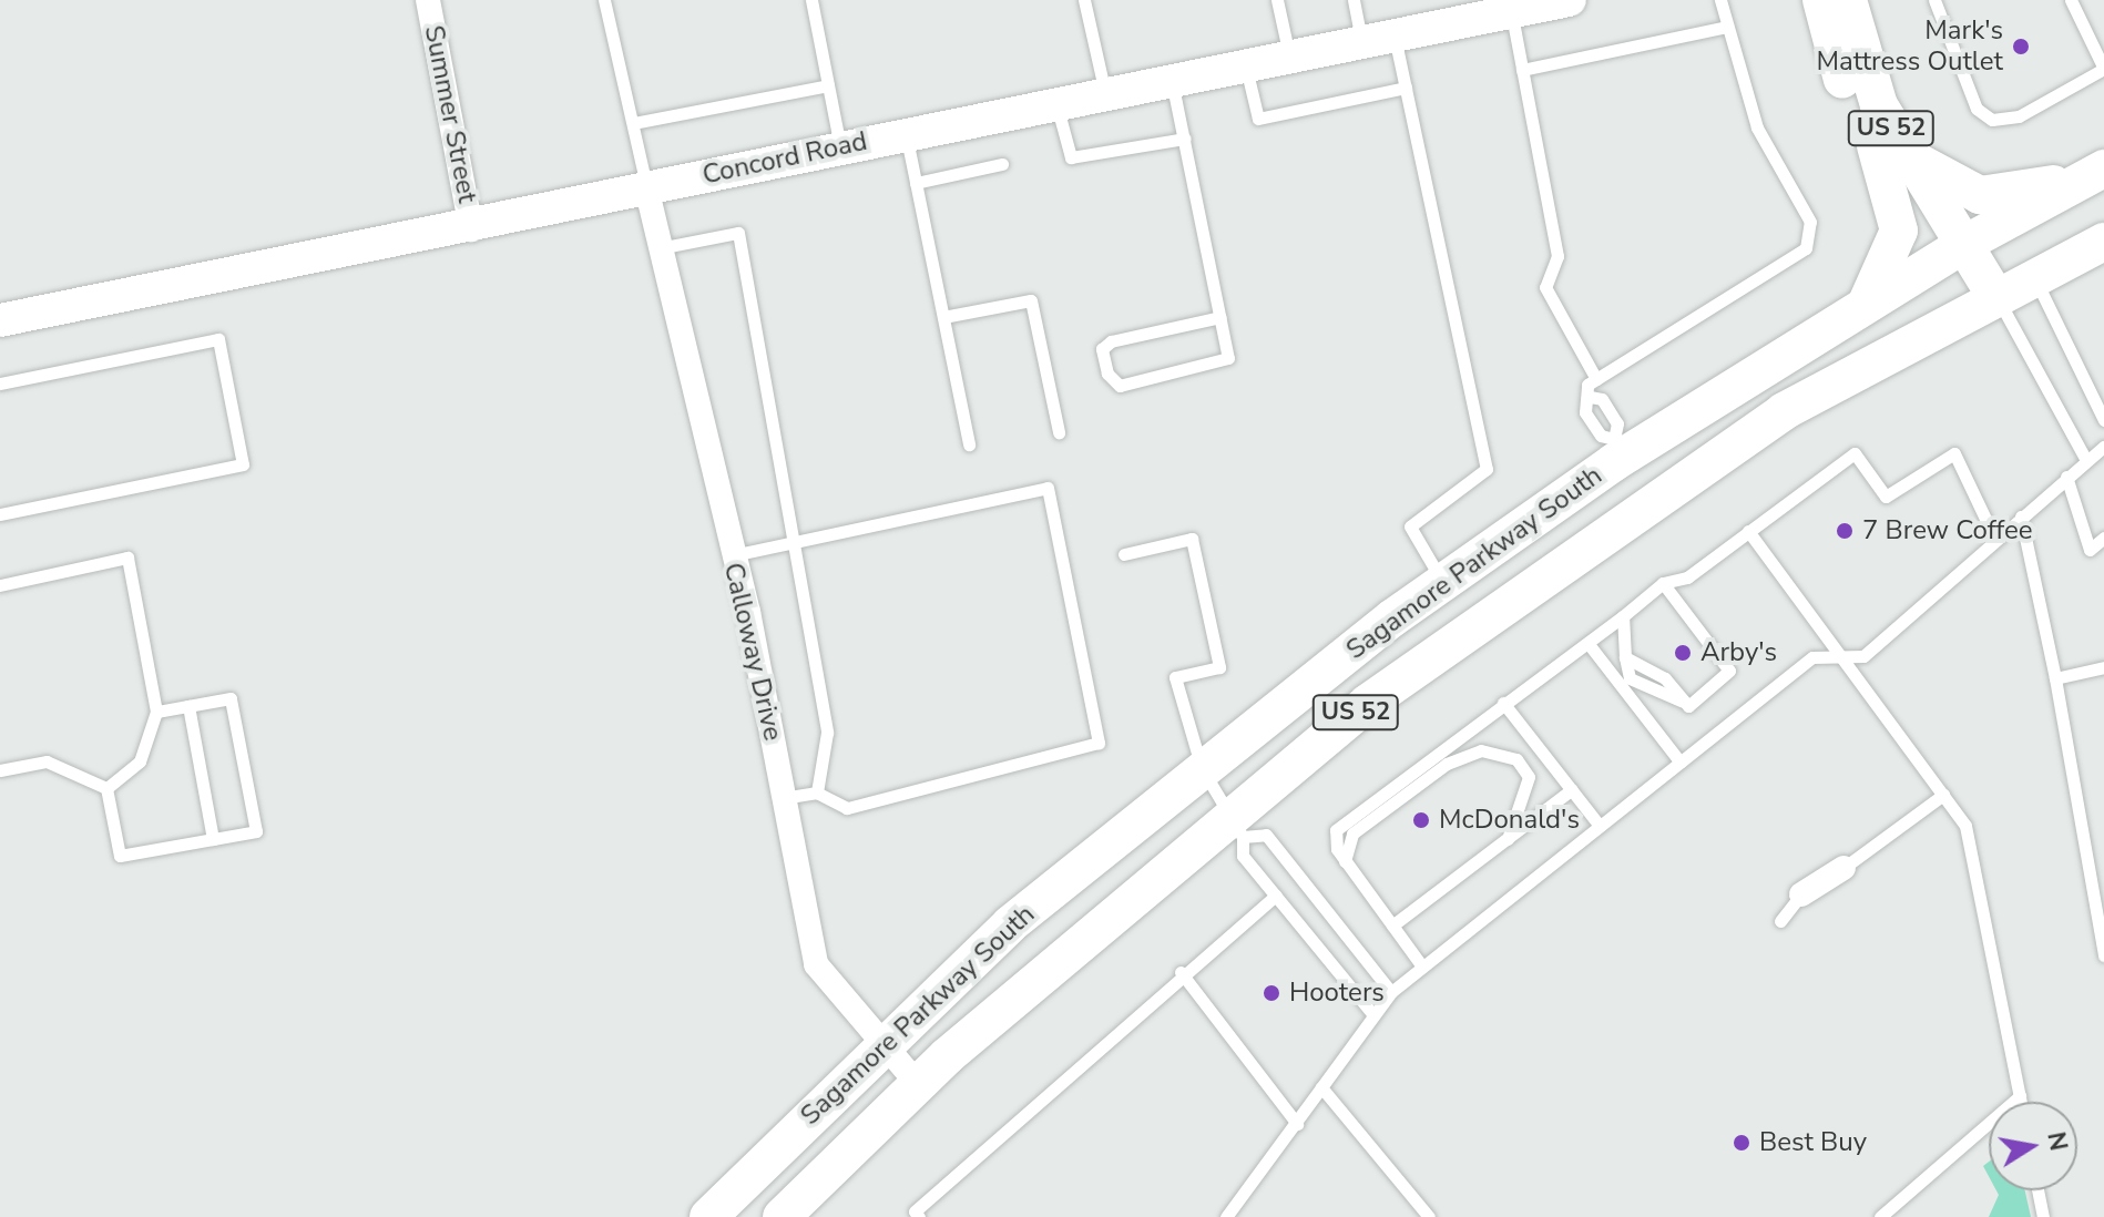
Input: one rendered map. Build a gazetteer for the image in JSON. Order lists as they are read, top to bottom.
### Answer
{
  "streets": {
    "main road": ["US 52", "Sagamore Parkway South"],
    "street": ["Summer Street", "Concord Road", "Calloway Drive"]
  },
  "crossings": [
    ["Summer Street", "Concord Road"],
    ["US 52", "Sagamore Parkway South"],
    ["Concord Road", "Calloway Drive"],
    ["Sagamore Parkway South", "Calloway Drive"]
  ],
  "places": [
    "Mark's Mattress Outlet",
    "7 Brew Coffee",
    "Arby's",
    "McDonald's",
    "Hooters",
    "Best Buy"
  ],
  "north": "right"
}
